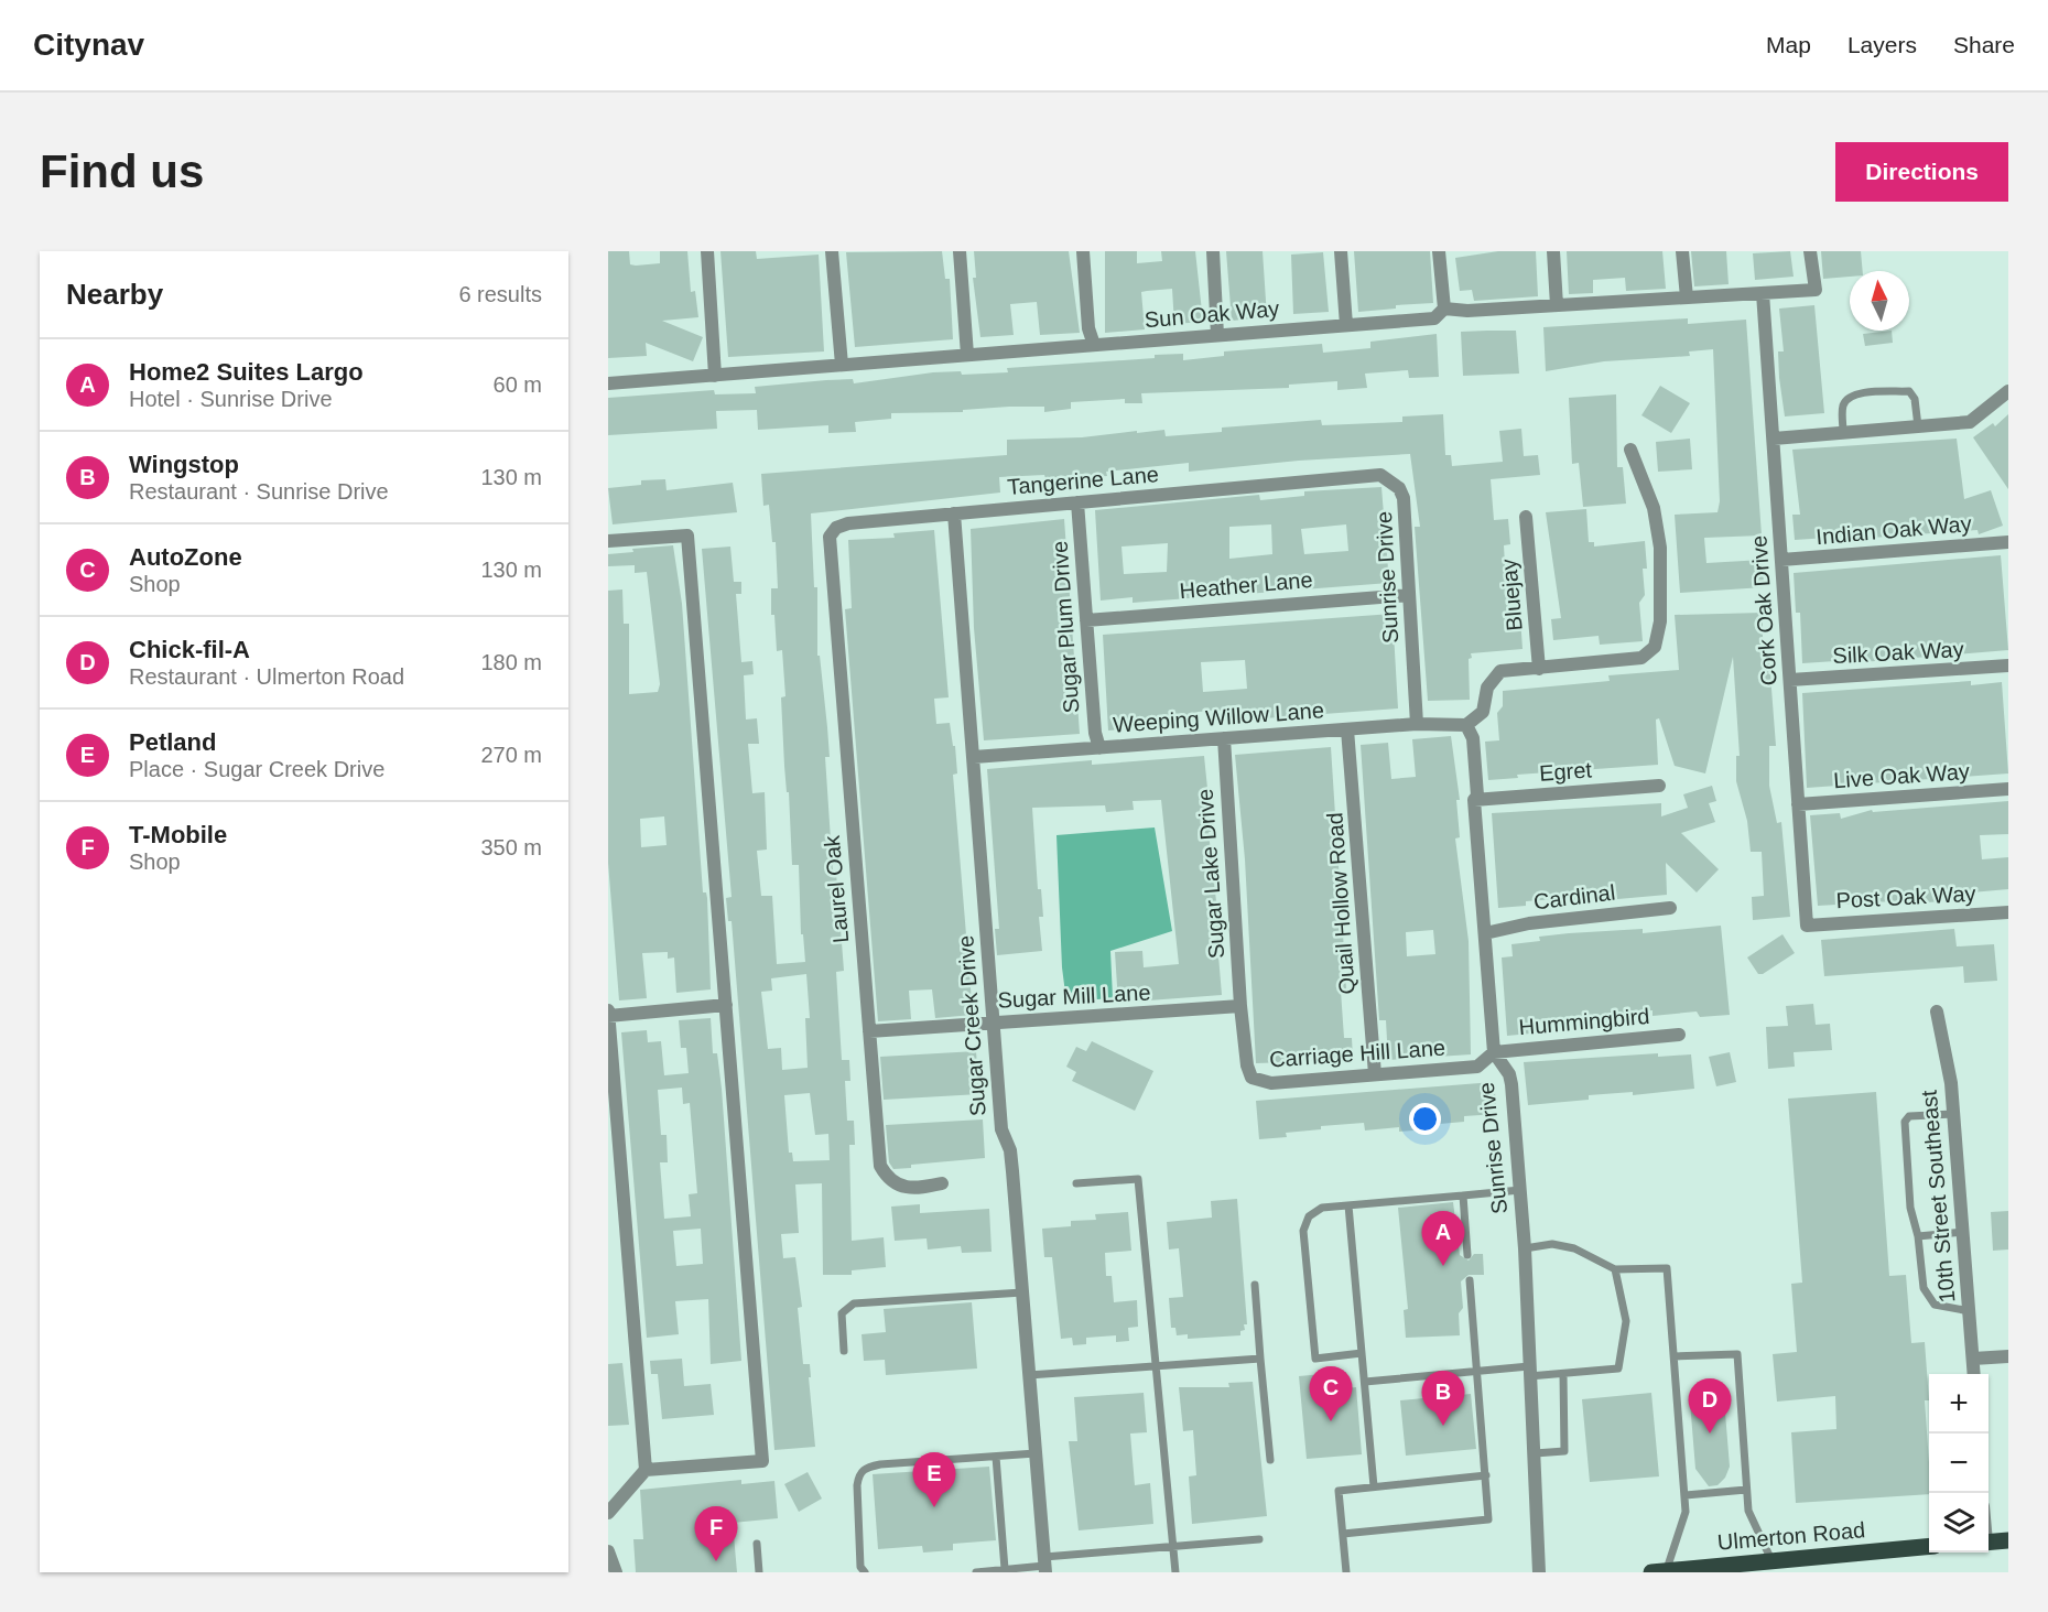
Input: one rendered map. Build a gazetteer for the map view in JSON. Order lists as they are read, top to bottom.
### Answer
{
  "streets": {
    "main road": ["Ulmerton Road"],
    "street": [
      "Sun Oak Way",
      "Tangerine Lane",
      "Indian Oak Way",
      "Sunrise Drive",
      "Heather Lane",
      "Bluejay",
      "Cork Oak Drive",
      "Sugar Plum Drive",
      "Silk Oak Way",
      "Weeping Willow Lane",
      "Egret",
      "Live Oak Way",
      "Sugar Lake Drive",
      "Laurel Oak",
      "Cardinal",
      "Post Oak Way",
      "Quail Hollow Road",
      "Sugar Mill Lane",
      "Hummingbird",
      "Sugar Creek Drive",
      "Carriage Hill Lane",
      "10th Street Southeast"
    ]
  },
  "crossings": [
    ["Sun Oak Way", "Cork Oak Drive"],
    ["Tangerine Lane", "Sunrise Drive"],
    ["Tangerine Lane", "Sugar Plum Drive"],
    ["Tangerine Lane", "Laurel Oak"],
    ["Tangerine Lane", "Sugar Creek Drive"],
    ["Indian Oak Way", "Cork Oak Drive"],
    ["Sunrise Drive", "Heather Lane"],
    ["Sunrise Drive", "Weeping Willow Lane"],
    ["Sunrise Drive", "Egret"],
    ["Sunrise Drive", "Cardinal"],
    ["Sunrise Drive", "Hummingbird"],
    ["Sunrise Drive", "Carriage Hill Lane"],
    ["Heather Lane", "Sugar Plum Drive"],
    ["Cork Oak Drive", "Silk Oak Way"],
    ["Cork Oak Drive", "Live Oak Way"],
    ["Cork Oak Drive", "Post Oak Way"],
    ["Sugar Plum Drive", "Weeping Willow Lane"],
    ["Weeping Willow Lane", "Sugar Lake Drive"],
    ["Weeping Willow Lane", "Quail Hollow Road"],
    ["Weeping Willow Lane", "Sugar Creek Drive"],
    ["Sugar Lake Drive", "Sugar Mill Lane"],
    ["Sugar Lake Drive", "Carriage Hill Lane"],
    ["Laurel Oak", "Sugar Mill Lane"],
    ["Quail Hollow Road", "Carriage Hill Lane"],
    ["Sugar Mill Lane", "Sugar Creek Drive"],
    ["Sugar Mill Lane", "Carriage Hill Lane"],
    ["Hummingbird", "Carriage Hill Lane"]
  ],
  "north": "top",
  "page": {
    "header": "Citynav",
    "nav": ["Map", "Layers", "Share"],
    "buttons": "Directions",
    "title": "Find us",
    "heading": ["Nearby", "6 results"],
    "list": [
      {
        "mark": "A",
        "name": "Home2 Suites Largo",
        "note": "Hotel · Sunrise Drive",
        "value": "60 m"
      },
      {
        "mark": "B",
        "name": "Wingstop",
        "note": "Restaurant · Sunrise Drive",
        "value": "130 m"
      },
      {
        "mark": "C",
        "name": "AutoZone",
        "note": "Shop",
        "value": "130 m"
      },
      {
        "mark": "D",
        "name": "Chick-fil-A",
        "note": "Restaurant · Ulmerton Road",
        "value": "180 m"
      },
      {
        "mark": "E",
        "name": "Petland",
        "note": "Place · Sugar Creek Drive",
        "value": "270 m"
      },
      {
        "mark": "F",
        "name": "T-Mobile",
        "note": "Shop",
        "value": "350 m"
      }
    ],
    "pins": [
      "A",
      "C",
      "B",
      "D",
      "E",
      "F"
    ],
    "map_buttons": ["+", "−"]
  }
}
